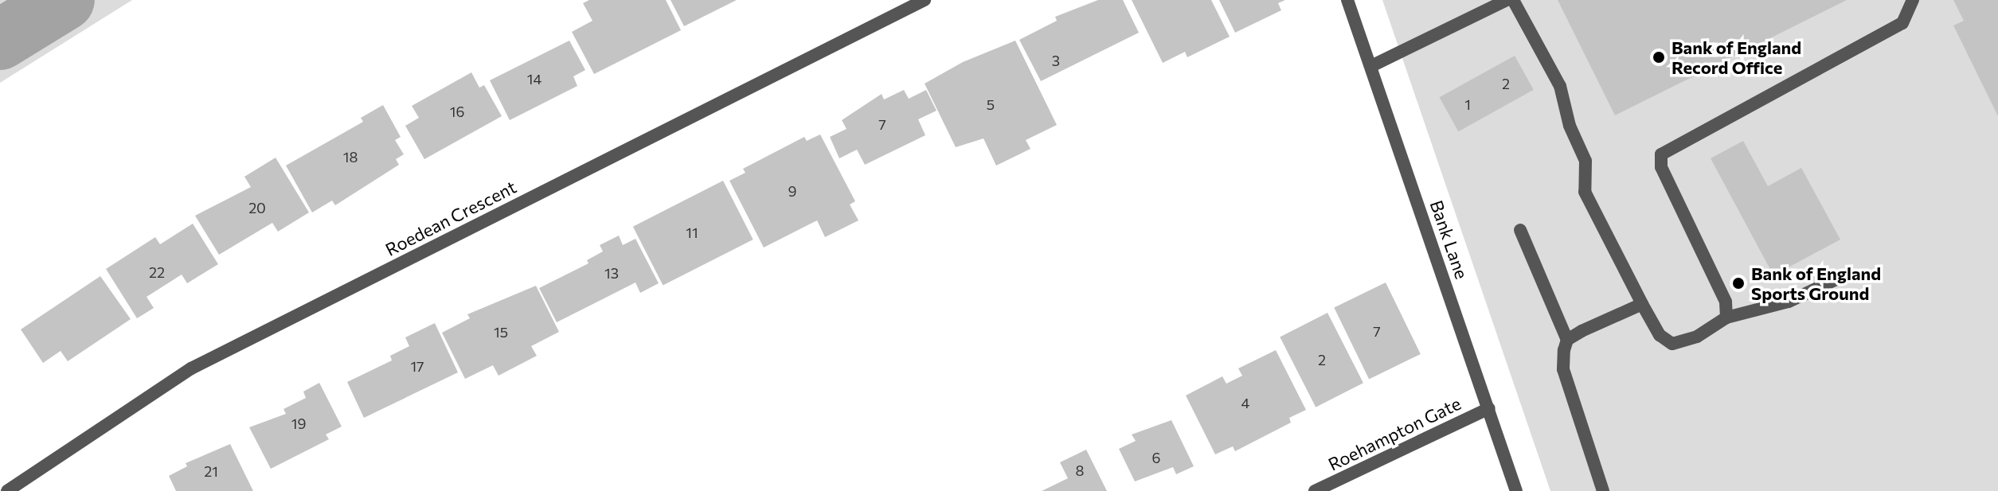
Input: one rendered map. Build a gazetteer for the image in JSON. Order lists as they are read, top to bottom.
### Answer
{
  "streets": {
    "street": ["Roedean Crescent", "Bank Lane", "Roehampton Gate"]
  },
  "crossings": [
    ["Bank Lane", "Roehampton Gate"]
  ],
  "places": ["Bank of England Record Office", "Bank of England Sports Ground"],
  "house_numbers": [
    "3",
    "14",
    "2",
    "5",
    "1",
    "16",
    "7",
    "18",
    "9",
    "20",
    "11",
    "22",
    "13",
    "7",
    "15",
    "2",
    "17",
    "4",
    "19",
    "6",
    "8",
    "21"
  ]
}
